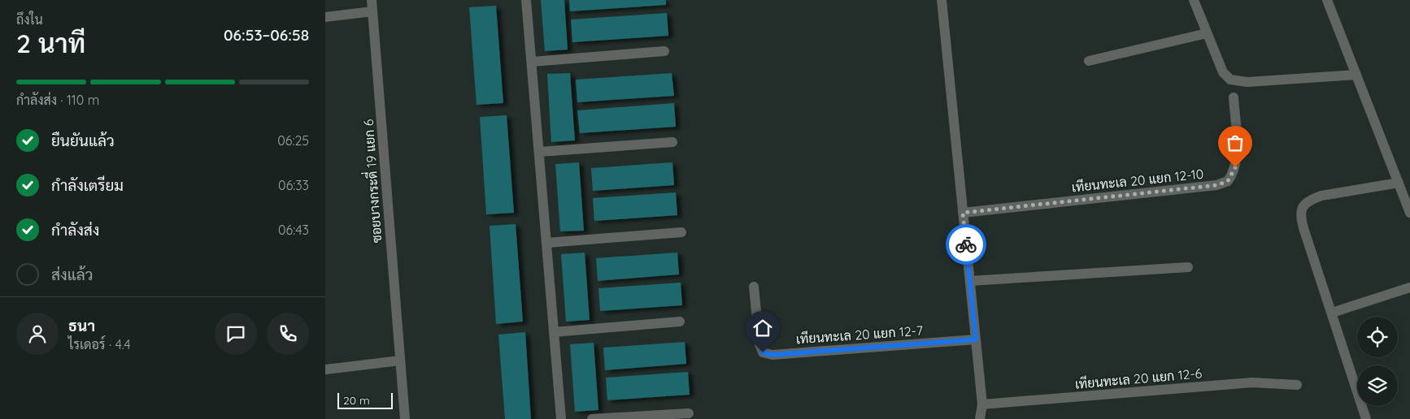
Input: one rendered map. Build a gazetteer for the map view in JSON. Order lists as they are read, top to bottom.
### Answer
{
  "streets": {
    "street": [
      "เทียนทะเล 20 แยก 12-10",
      "ซอยบางกระดี่ 19 แยก 6",
      "เทียนทะเล 20 แยก 12-7",
      "เทียนทะเล 20 แยก 12-6"
    ]
  },
  "scale_bar": "20 m",
  "page": {
    "heading": ["2 นาที", "ถึงใน", "06:53–06:58"],
    "panel": ["ธนา", "ไรเดอร์ · 4.4"],
    "bar": "กำลังส่ง · 110 m",
    "list": [
      ["ยืนยันแล้ว", "06:25"],
      ["กำลังเตรียม", "06:33"],
      ["กำลังส่ง", "06:43"],
      "ส่งแล้ว"
    ],
    "scale": "20 m"
  }
}
